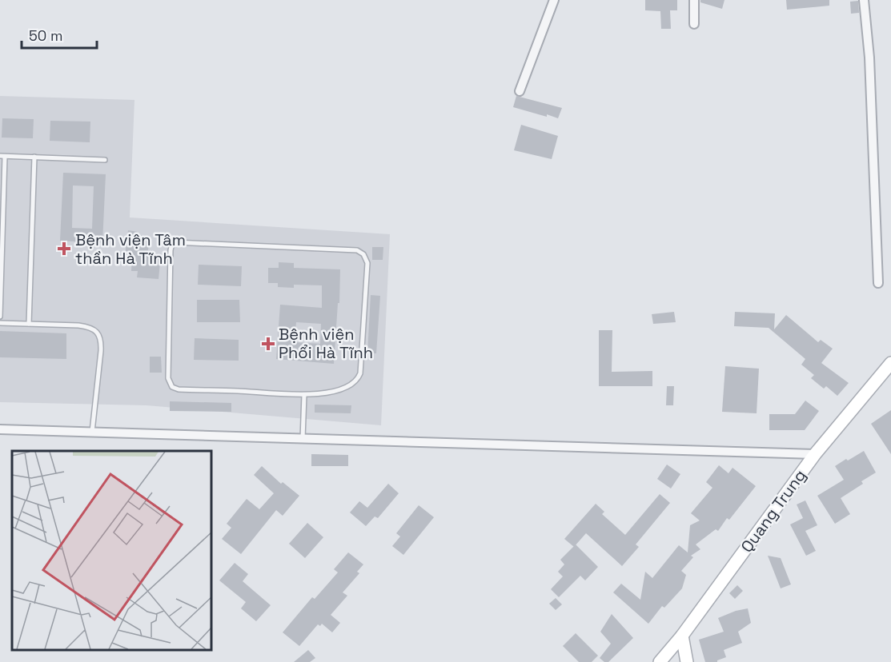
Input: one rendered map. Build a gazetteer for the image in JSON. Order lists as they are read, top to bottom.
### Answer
{
  "streets": {
    "main road": ["Quang Trung"]
  },
  "places": {
    "health": ["Bệnh viện Tâm thần Hà Tĩnh", "Bệnh viện Phổi Hà Tĩnh"]
  },
  "scale_bar": "50 m"
}
